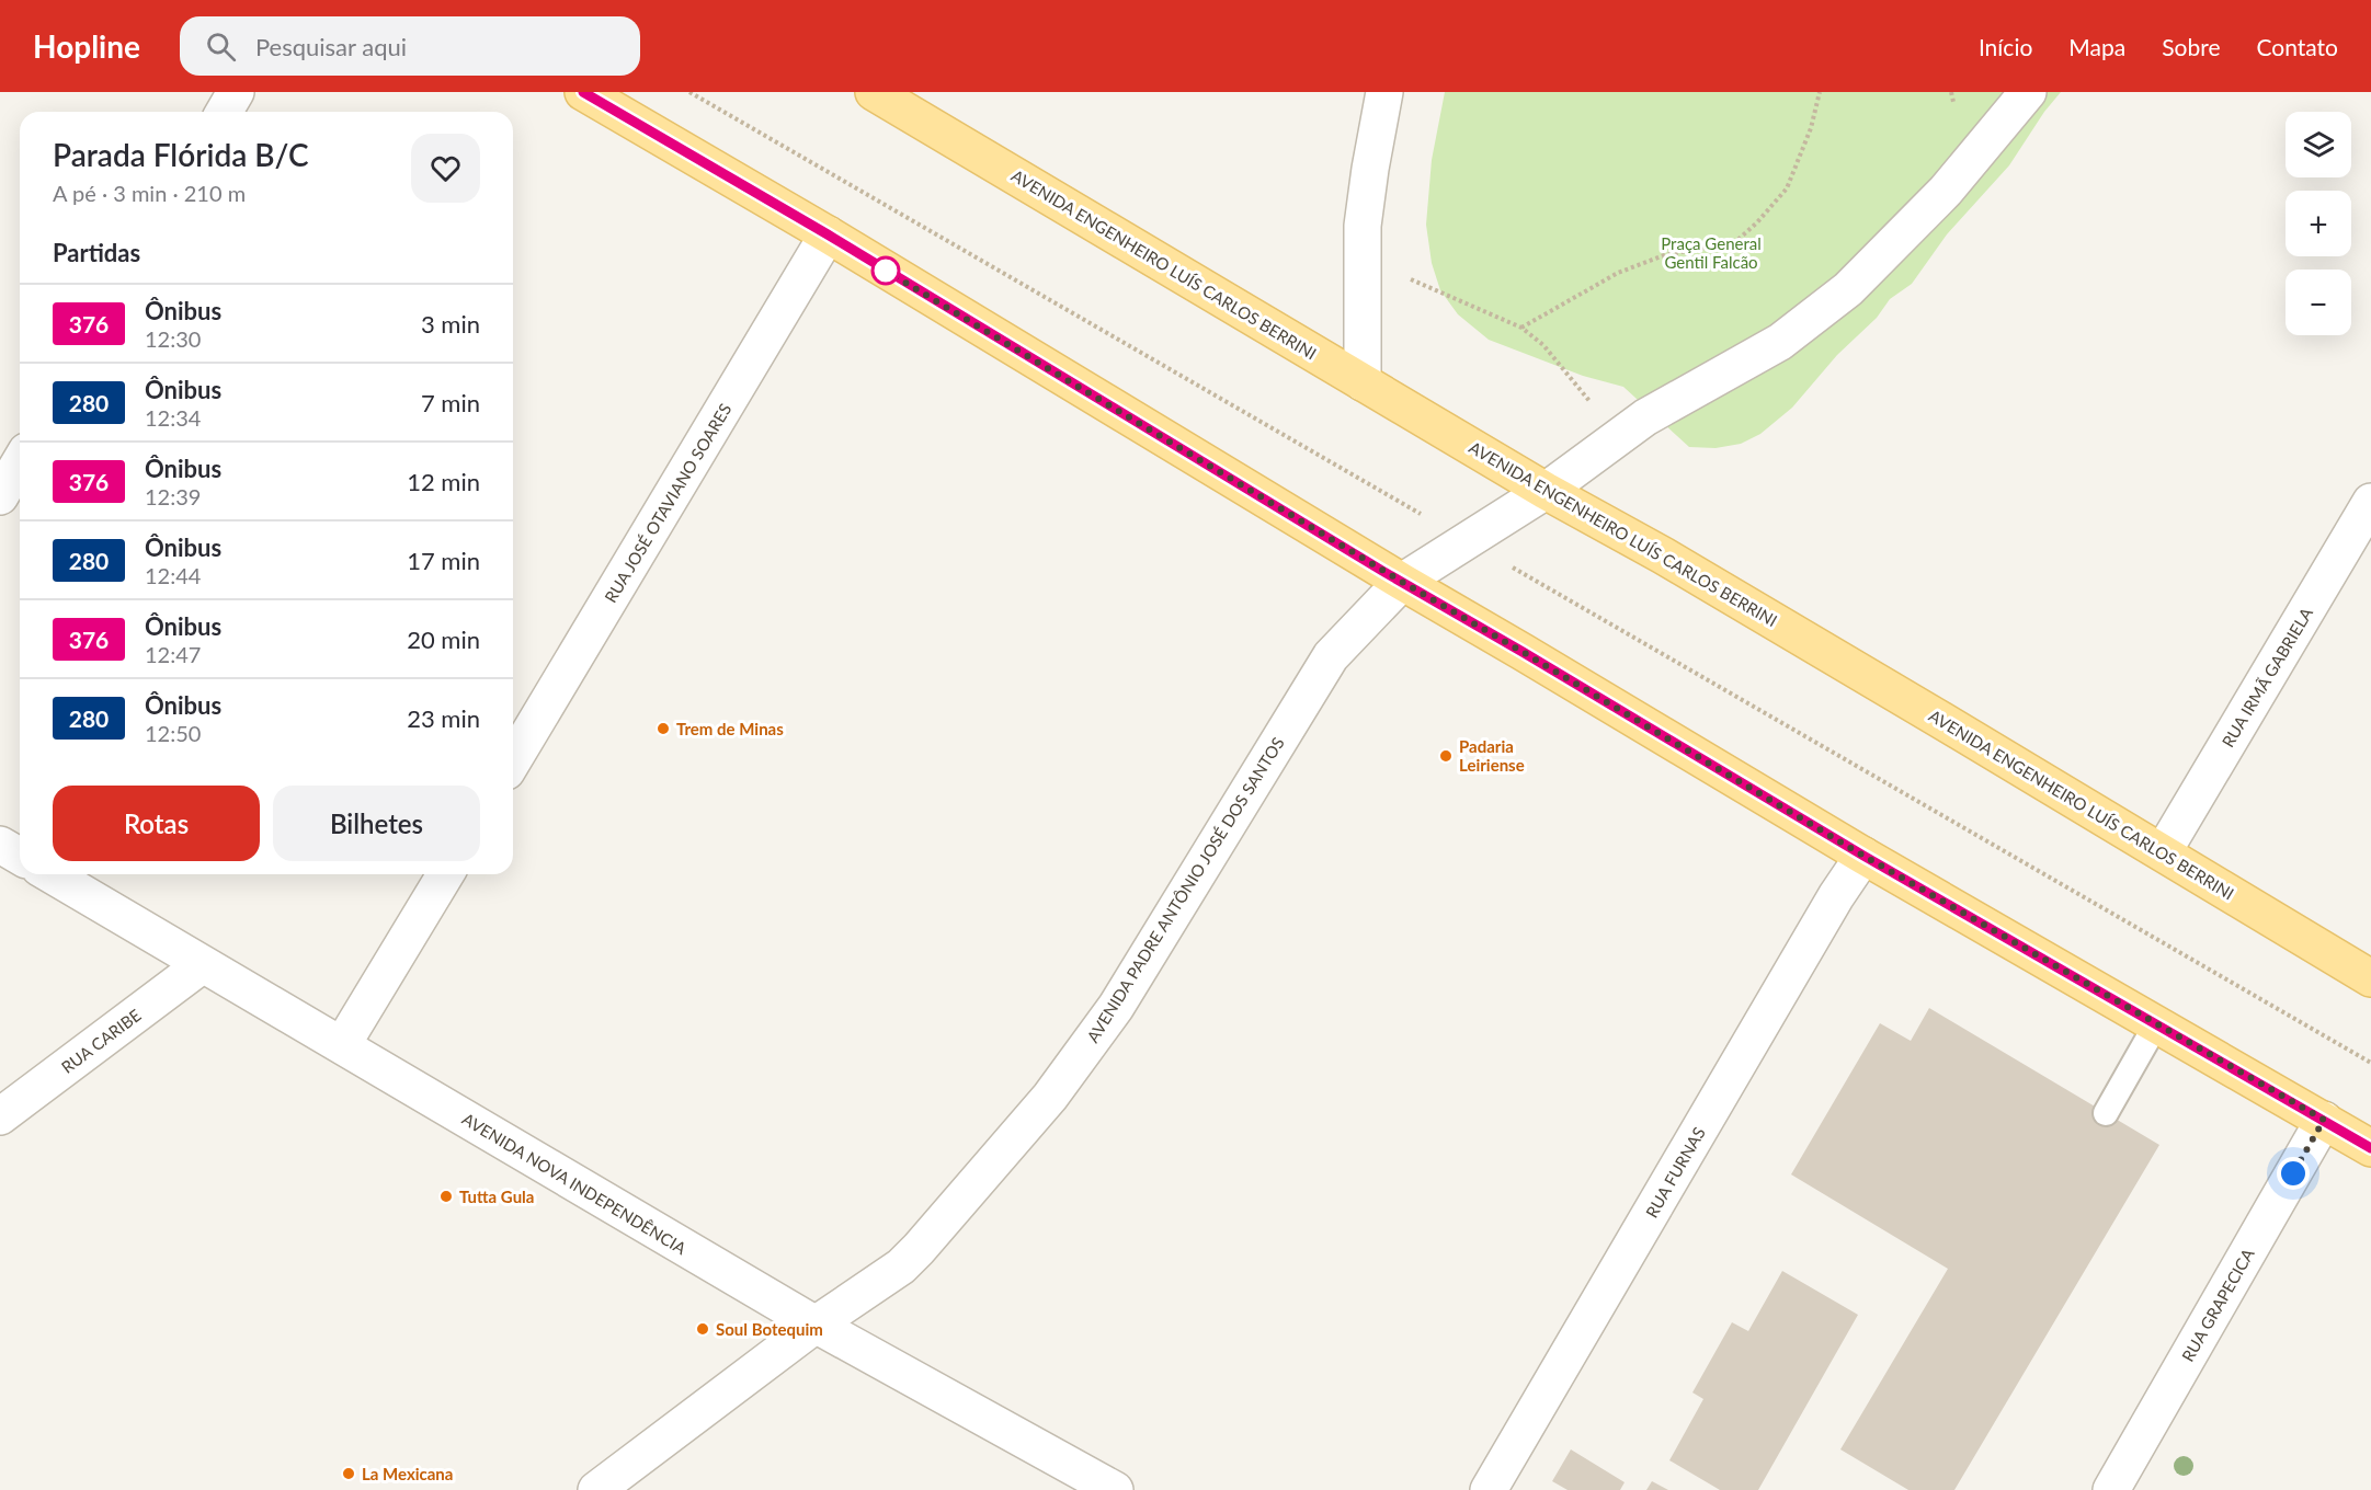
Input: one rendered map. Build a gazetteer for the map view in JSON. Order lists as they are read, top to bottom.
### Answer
{
  "streets": {
    "main road": ["AVENIDA ENGENHEIRO LUÍS CARLOS BERRINI"],
    "street": [
      "RUA JOSÉ OTAVIANO SOARES",
      "RUA IRMÃ GABRIELA",
      "AVENIDA PADRE ANTÔNIO JOSÉ DOS SANTOS",
      "RUA CARIBE",
      "RUA FURNAS",
      "AVENIDA NOVA INDEPENDÊNCIA",
      "RUA GRAPECICA"
    ]
  },
  "crossings": [
    ["AVENIDA ENGENHEIRO LUÍS CARLOS BERRINI", "RUA IRMÃ GABRIELA"],
    ["AVENIDA PADRE ANTÔNIO JOSÉ DOS SANTOS", "AVENIDA NOVA INDEPENDÊNCIA"],
    ["RUA CARIBE", "AVENIDA NOVA INDEPENDÊNCIA"]
  ],
  "parks": ["Praça General Gentil Falcão"],
  "places": [
    "Trem de Minas",
    "Padaria Leiriense",
    "Tutta Gula",
    "Soul Botequim",
    "La Mexicana"
  ],
  "lines": ["bus line 376"],
  "page": {
    "header": "Hopline",
    "search": "Pesquisar aqui",
    "nav": [
      "Início",
      "Mapa",
      "Sobre",
      "Contato"
    ],
    "map_buttons": ["+", "−"],
    "heading": [
      ["Parada Flórida B/C", "A pé · 3 min · 210 m"],
      "Partidas"
    ],
    "list": [
      {
        "mark": "376",
        "name": "Ônibus",
        "note": "12:30",
        "value": "3 min"
      },
      {
        "mark": "280",
        "name": "Ônibus",
        "note": "12:34",
        "value": "7 min"
      },
      {
        "mark": "376",
        "name": "Ônibus",
        "note": "12:39",
        "value": "12 min"
      },
      {
        "mark": "280",
        "name": "Ônibus",
        "note": "12:44",
        "value": "17 min"
      },
      {
        "mark": "376",
        "name": "Ônibus",
        "note": "12:47",
        "value": "20 min"
      },
      {
        "mark": "280",
        "name": "Ônibus",
        "note": "12:50",
        "value": "23 min"
      }
    ],
    "buttons": ["Rotas", "Bilhetes"]
  }
}
